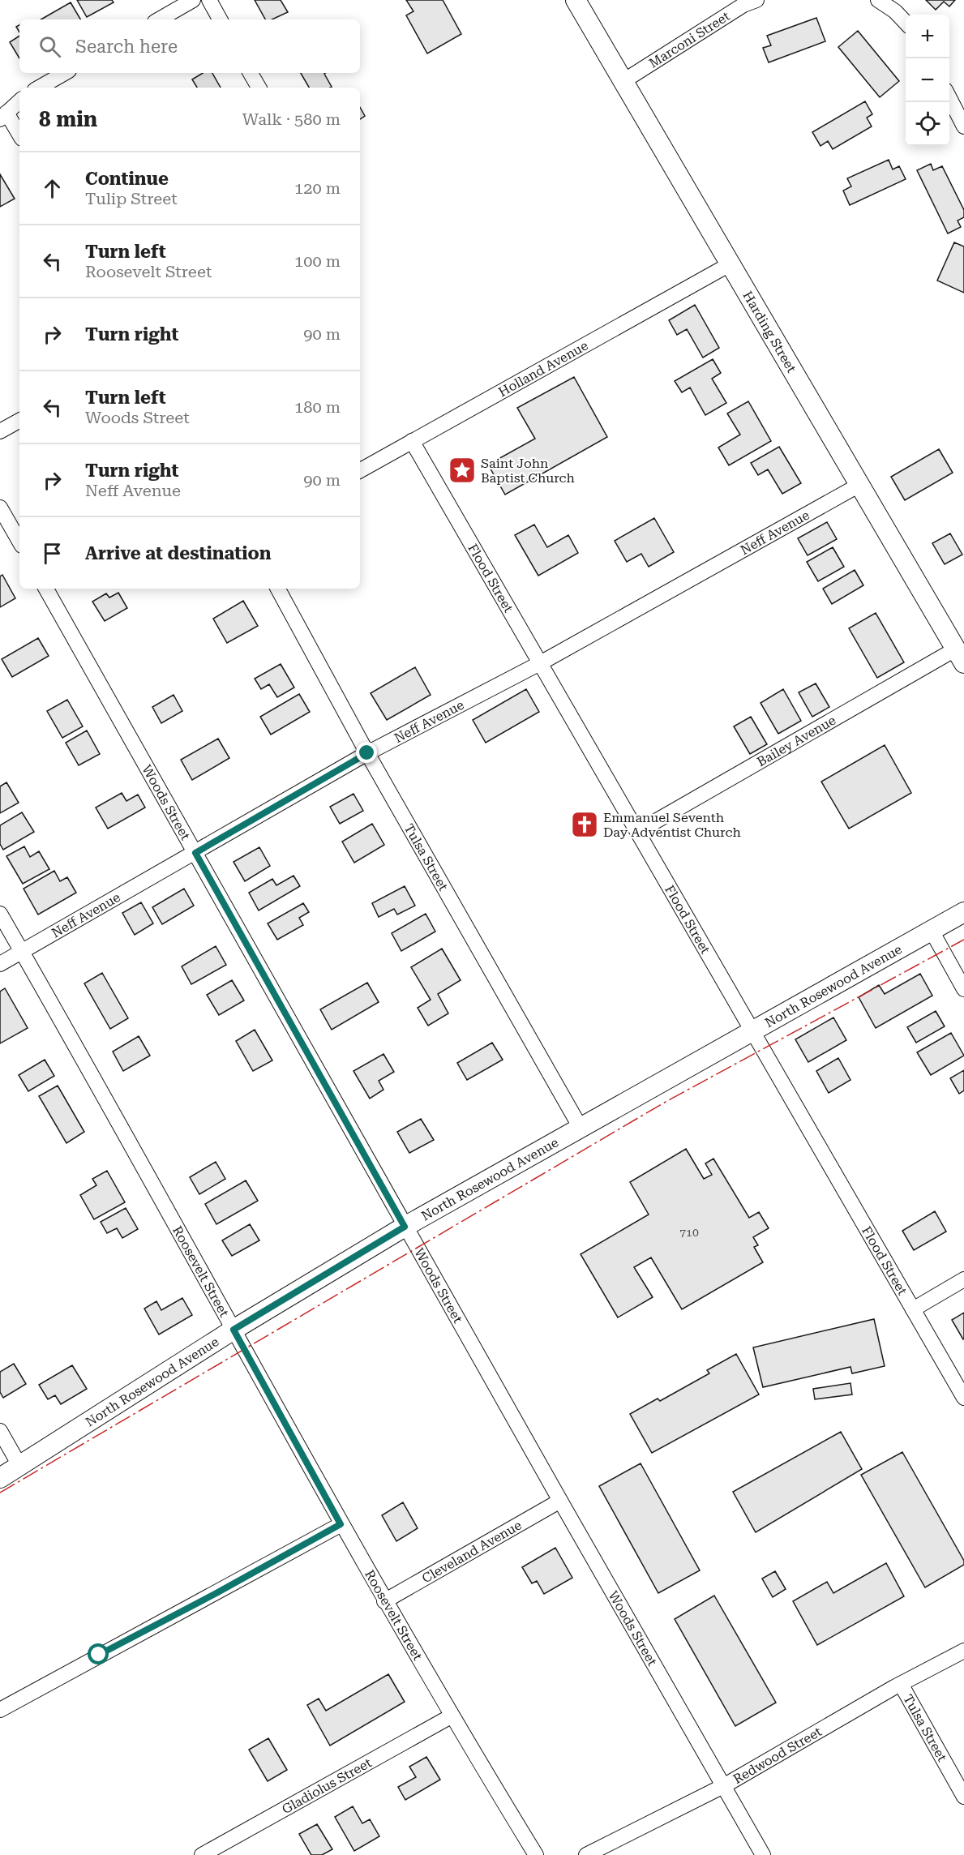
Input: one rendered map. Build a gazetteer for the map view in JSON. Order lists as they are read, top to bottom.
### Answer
{
  "streets": {
    "street": [
      "Marconi Street",
      "Harding Street",
      "Holland Avenue",
      "Neff Avenue",
      "Flood Street",
      "Bailey Avenue",
      "Woods Street",
      "Tulsa Street",
      "North Rosewood Avenue",
      "Roosevelt Street",
      "Cleveland Avenue",
      "Redwood Street",
      "Gladiolus Street"
    ]
  },
  "crossings": [
    ["Marconi Street", "Harding Street"],
    ["Harding Street", "Holland Avenue"],
    ["Harding Street", "Neff Avenue"],
    ["Harding Street", "Bailey Avenue"],
    ["Holland Avenue", "Flood Street"],
    ["Neff Avenue", "Flood Street"],
    ["Neff Avenue", "Woods Street"],
    ["Neff Avenue", "Tulsa Street"],
    ["Neff Avenue", "Roosevelt Street"],
    ["Flood Street", "Bailey Avenue"],
    ["Flood Street", "North Rosewood Avenue"],
    ["Woods Street", "North Rosewood Avenue"],
    ["Woods Street", "Cleveland Avenue"],
    ["Woods Street", "Redwood Street"],
    ["Tulsa Street", "North Rosewood Avenue"],
    ["Tulsa Street", "Redwood Street"],
    ["North Rosewood Avenue", "Roosevelt Street"],
    ["Roosevelt Street", "Cleveland Avenue"],
    ["Roosevelt Street", "Gladiolus Street"]
  ],
  "places": {
    "place": ["Saint John Baptist Church"],
    "church": ["Emmanuel Seventh Day Adventist Church"]
  },
  "house_numbers": ["710"],
  "page": {
    "map_buttons": ["+", "−"],
    "search": "Search here",
    "heading": ["8 min", "Walk · 580 m"],
    "list": [
      ["Continue", "Tulip Street", "120 m"],
      ["Turn left", "Roosevelt Street", "100 m"],
      ["Turn right", "90 m"],
      ["Turn left", "Woods Street", "180 m"],
      ["Turn right", "Neff Avenue", "90 m"],
      "Arrive at destination"
    ]
  }
}
